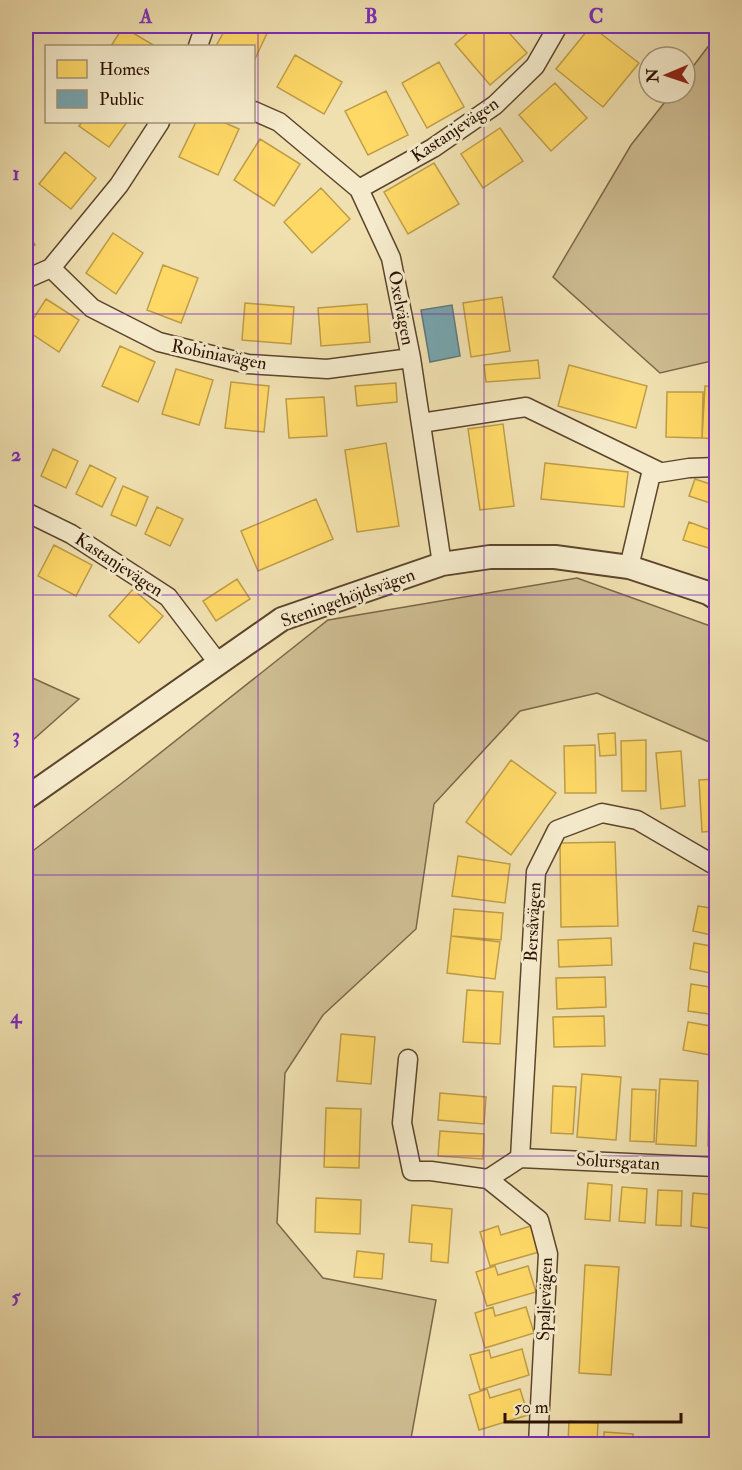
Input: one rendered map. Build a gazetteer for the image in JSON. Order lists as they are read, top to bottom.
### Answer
{
  "streets": {
    "street": [
      "Kastanjevägen",
      "Oxelvägen",
      "Robiniavägen",
      "Steningehöjdsvägen",
      "Bersåvägen",
      "Solursgatan",
      "Spaljevägen"
    ]
  },
  "crossings": [
    ["Kastanjevägen", "Oxelvägen"],
    ["Kastanjevägen", "Steningehöjdsvägen"],
    ["Oxelvägen", "Robiniavägen"],
    ["Oxelvägen", "Steningehöjdsvägen"],
    ["Bersåvägen", "Solursgatan"]
  ],
  "legend": ["Homes", "Public"],
  "scale_bar": "50 m",
  "north": "left",
  "grid": {
    "columns": ["A", "B", "C"],
    "rows": [
      "1",
      "2",
      "3",
      "4",
      "5"
    ]
  }
}
